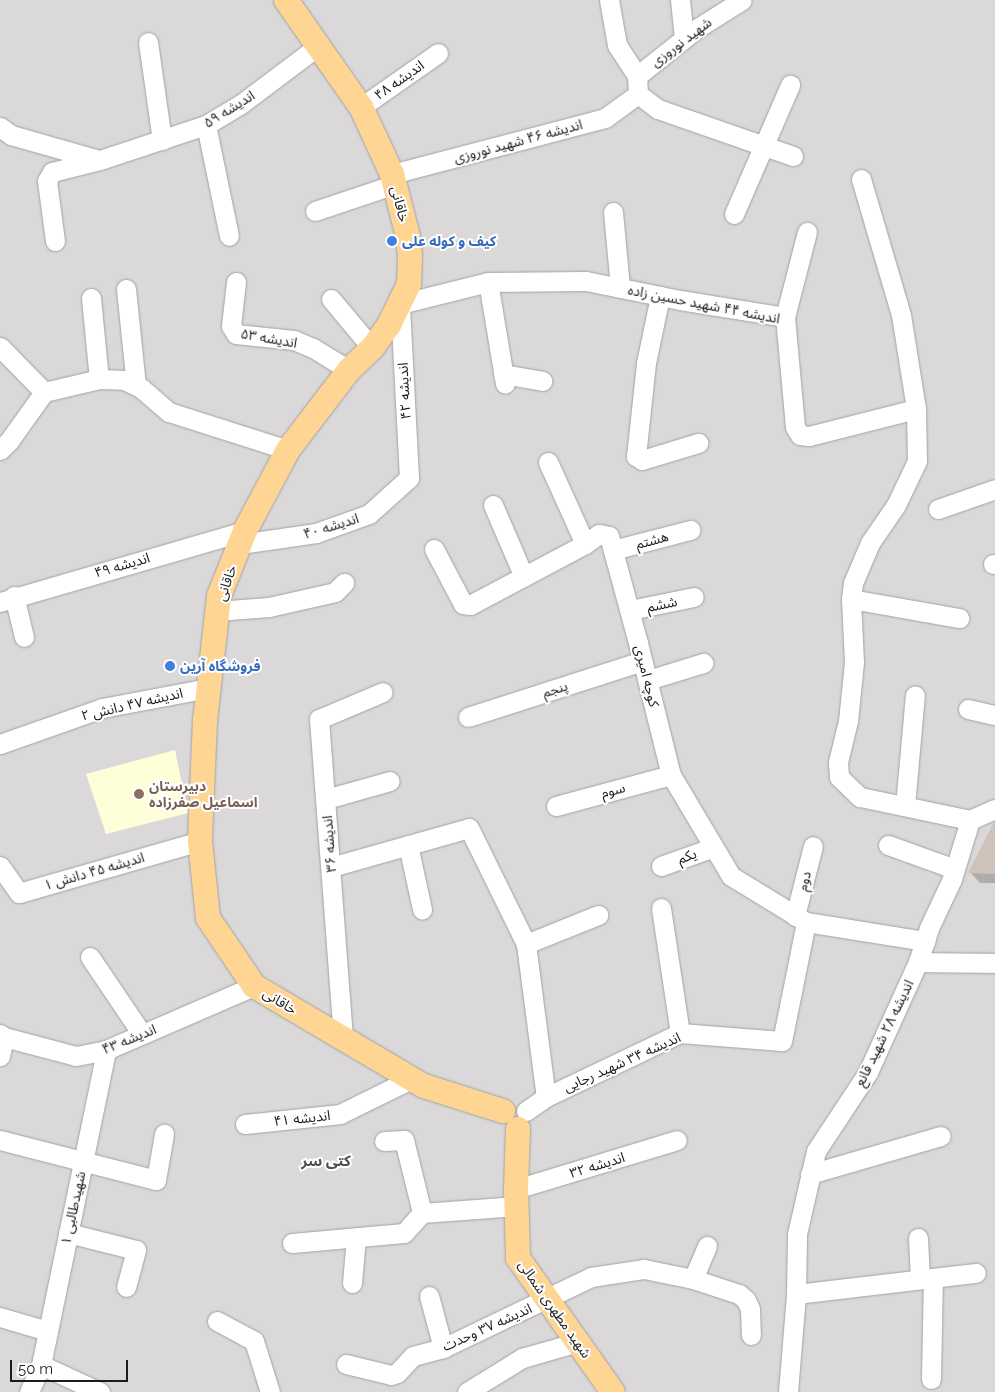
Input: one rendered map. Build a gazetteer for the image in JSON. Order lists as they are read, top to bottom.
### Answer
{
  "streets": {
    "main road": ["خاقانی", "شهید مطهری شمالی"],
    "street": [
      "شهید نوروزی",
      "اندیشه ۴۸",
      "اندیشه ۵۹",
      "اندیشه ۴۶ شهید نوروزی",
      "اندیشه ۴۴ شهید حسین زاده",
      "اندیشه ۵۳",
      "اندیشه ۴۲",
      "اندیشه ۴۰",
      "هشتم",
      "اندیشه ۴۹",
      "ششم",
      "کوچه امیری",
      "پنجم",
      "اندیشه ۴۷ دانش ۲",
      "سوم",
      "اندیشه ۳۶",
      "یکم",
      "اندیشه ۴۵ دانش ۱",
      "دوم",
      "اندیشه ۲۸ شهید قانع",
      "اندیشه ۴۳",
      "اندیشه ۳۴ شهید رجایی",
      "اندیشه ۴۱",
      "اندیشه ۳۲",
      "شهیدطالبی ۱",
      "اندیشه ۳۷ وحدت"
    ]
  },
  "crossings": [
    ["شهید نوروزی", "اندیشه ۴۶ شهید نوروزی"],
    ["اندیشه ۴۸", "خاقانی"],
    ["اندیشه ۵۹", "خاقانی"],
    ["اندیشه ۴۶ شهید نوروزی", "خاقانی"],
    ["خاقانی", "اندیشه ۴۴ شهید حسین زاده"],
    ["خاقانی", "اندیشه ۵۳"],
    ["خاقانی", "اندیشه ۴۲"],
    ["خاقانی", "اندیشه ۴۰"],
    ["خاقانی", "اندیشه ۴۹"],
    ["خاقانی", "اندیشه ۴۷ دانش ۲"],
    ["خاقانی", "اندیشه ۳۶"],
    ["خاقانی", "اندیشه ۴۵ دانش ۱"],
    ["خاقانی", "اندیشه ۴۳"],
    ["خاقانی", "اندیشه ۴۱"],
    ["اندیشه ۴۴ شهید حسین زاده", "اندیشه ۴۲"],
    ["اندیشه ۴۲", "اندیشه ۴۰"],
    ["اندیشه ۴۰", "اندیشه ۴۹"],
    ["هشتم", "کوچه امیری"],
    ["ششم", "کوچه امیری"],
    ["کوچه امیری", "پنجم"],
    ["کوچه امیری", "سوم"],
    ["کوچه امیری", "یکم"],
    ["کوچه امیری", "دوم"],
    ["کوچه امیری", "اندیشه ۳۴ شهید رجایی"],
    ["دوم", "اندیشه ۳۴ شهید رجایی"],
    ["اندیشه ۴۳", "شهیدطالبی ۱"],
    ["اندیشه ۳۴ شهید رجایی", "شهید مطهری شمالی"],
    ["اندیشه ۳۲", "شهید مطهری شمالی"],
    ["شهید مطهری شمالی", "اندیشه ۳۷ وحدت"]
  ],
  "districts": ["کتی سر"],
  "places": ["کیف و کوله علی", "فروشگاه آرین", "دبیرستان اسماعیل صفرزاده"],
  "scale_bar": "50 m"
}
